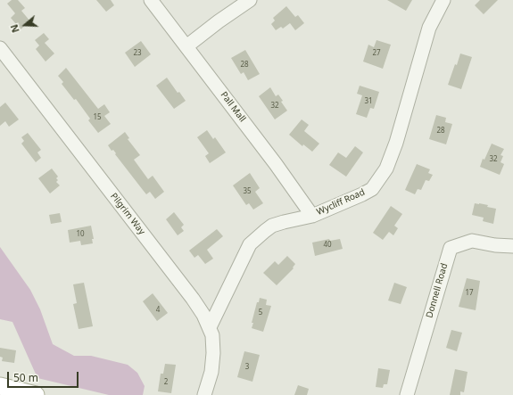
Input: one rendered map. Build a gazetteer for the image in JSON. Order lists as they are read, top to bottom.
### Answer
{
  "streets": {
    "street": [
      "Pall Mall",
      "Wycliff Road",
      "Pilgrim Way",
      "Donnell Road"
    ]
  },
  "crossings": [
    ["Pall Mall", "Wycliff Road"],
    ["Wycliff Road", "Pilgrim Way"]
  ],
  "house_numbers": [
    "23",
    "27",
    "28",
    "31",
    "32",
    "15",
    "28",
    "32",
    "35",
    "10",
    "40",
    "17",
    "4",
    "5",
    "3",
    "2"
  ],
  "scale_bar": "50 m",
  "north": "left"
}
